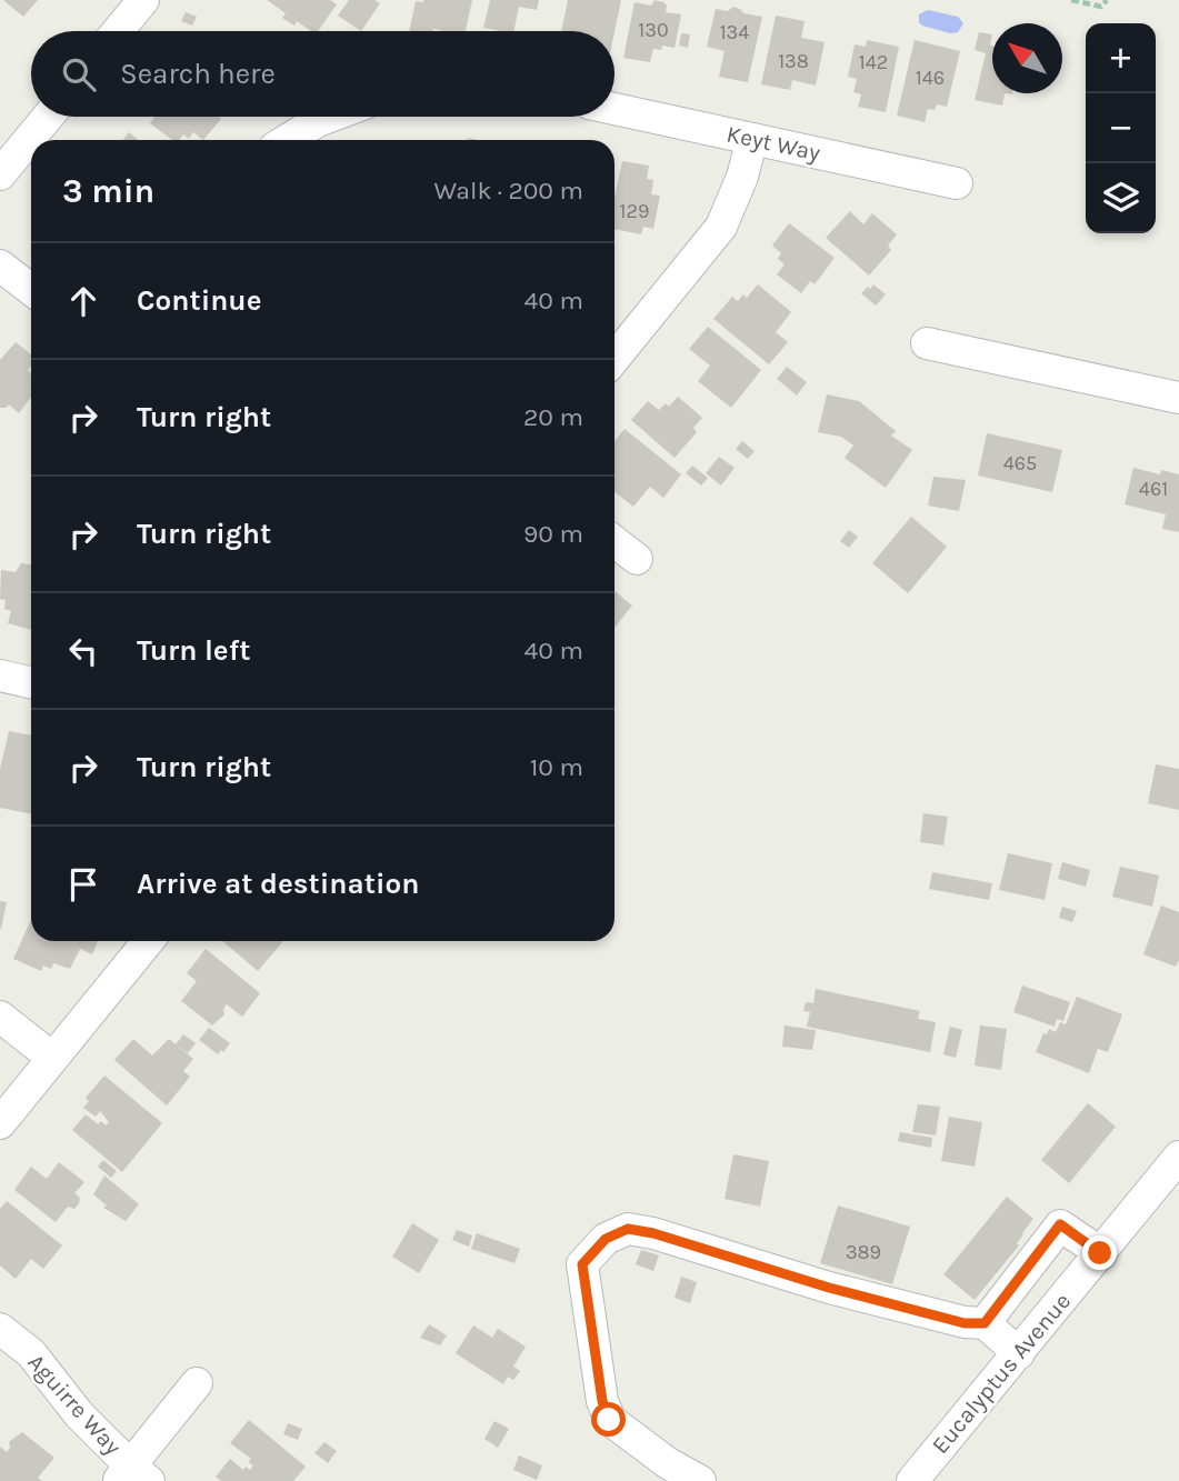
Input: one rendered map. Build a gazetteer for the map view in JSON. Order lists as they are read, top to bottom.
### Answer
{
  "streets": {
    "street": ["Keyt Way", "Eucalyptus Avenue", "Aguirre Way"]
  },
  "house_numbers": [
    "130",
    "134",
    "138",
    "142",
    "146",
    "129",
    "465",
    "461",
    "389"
  ],
  "north": "top left",
  "page": {
    "map_buttons": ["+", "−"],
    "search": "Search here",
    "heading": ["3 min", "Walk · 200 m"],
    "list": [
      ["Continue", "40 m"],
      ["Turn right", "20 m"],
      ["Turn right", "90 m"],
      ["Turn left", "40 m"],
      ["Turn right", "10 m"],
      "Arrive at destination"
    ]
  }
}
